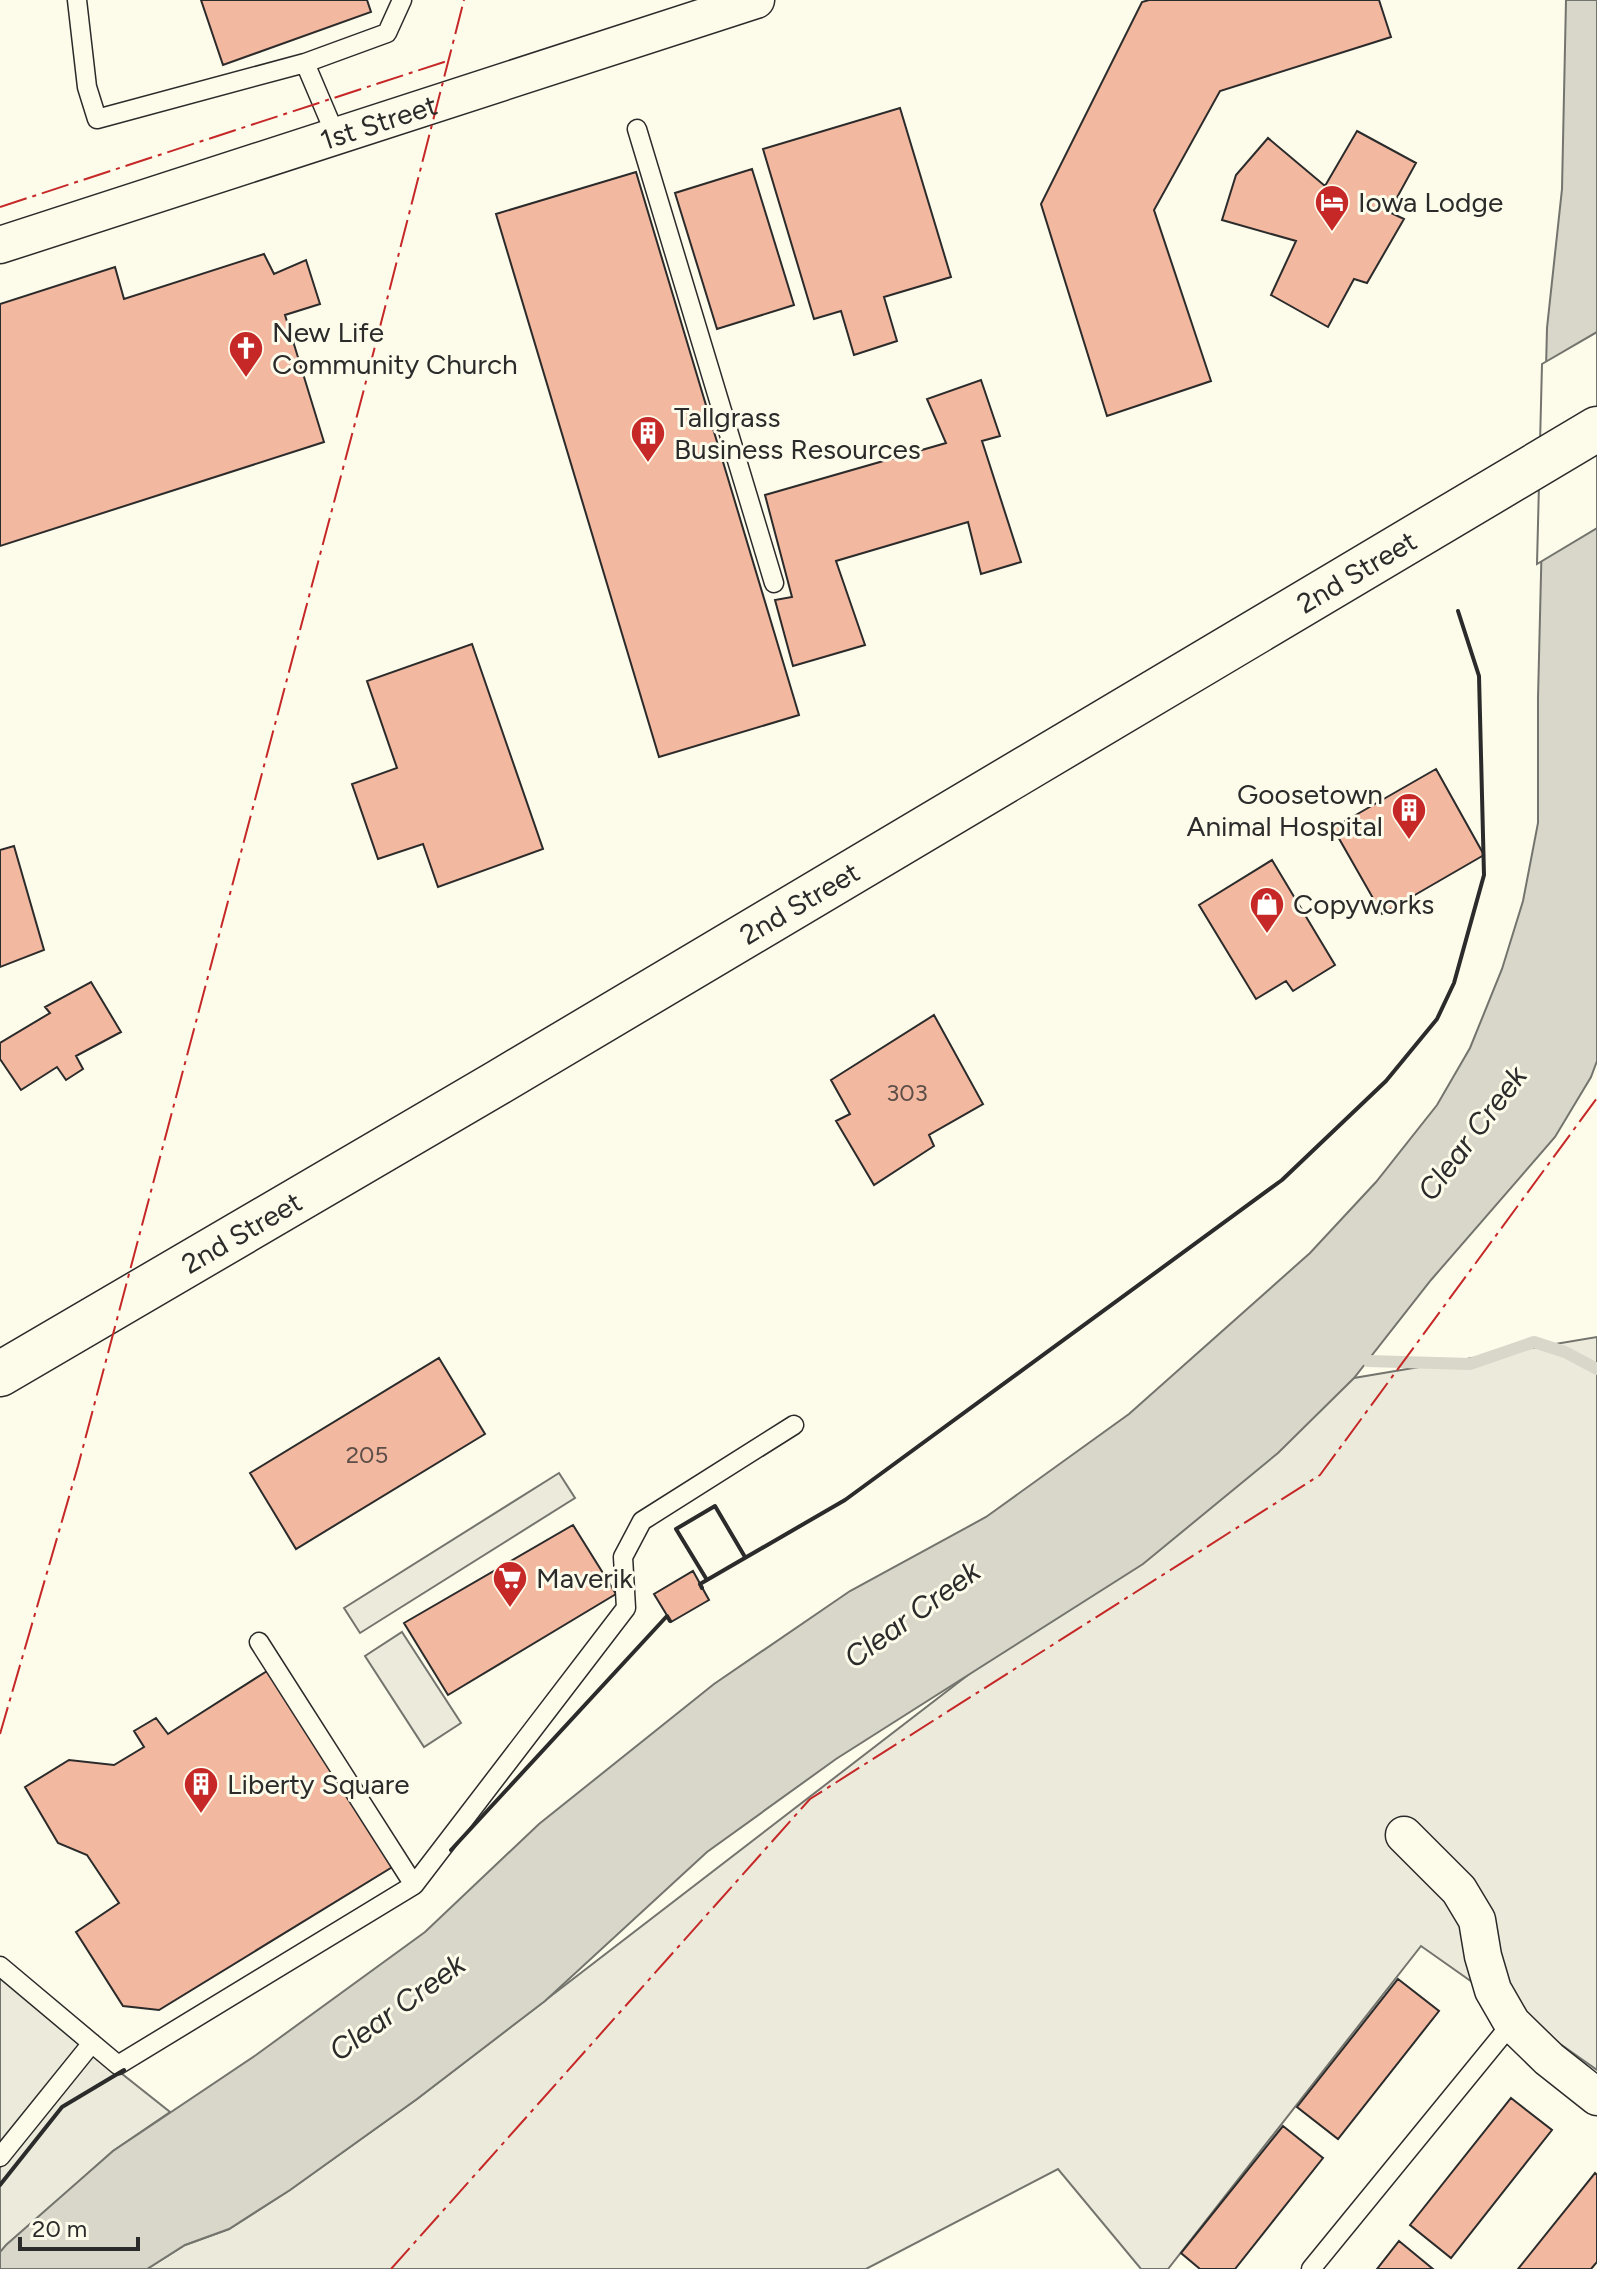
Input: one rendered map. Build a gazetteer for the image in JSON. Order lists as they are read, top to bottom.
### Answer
{
  "streets": {
    "main road": ["2nd Street"],
    "street": ["1st Street"]
  },
  "water": ["Clear Creek"],
  "places": {
    "hotel": ["Iowa Lodge"],
    "church": ["New Life Community Church"],
    "building": ["Tallgrass Business Resources", "Goosetown Animal Hospital", "Liberty Square"],
    "shop": ["Copyworks"],
    "supermarket": ["Maverik"]
  },
  "house_numbers": ["303", "205"],
  "scale_bar": "20 m"
}
